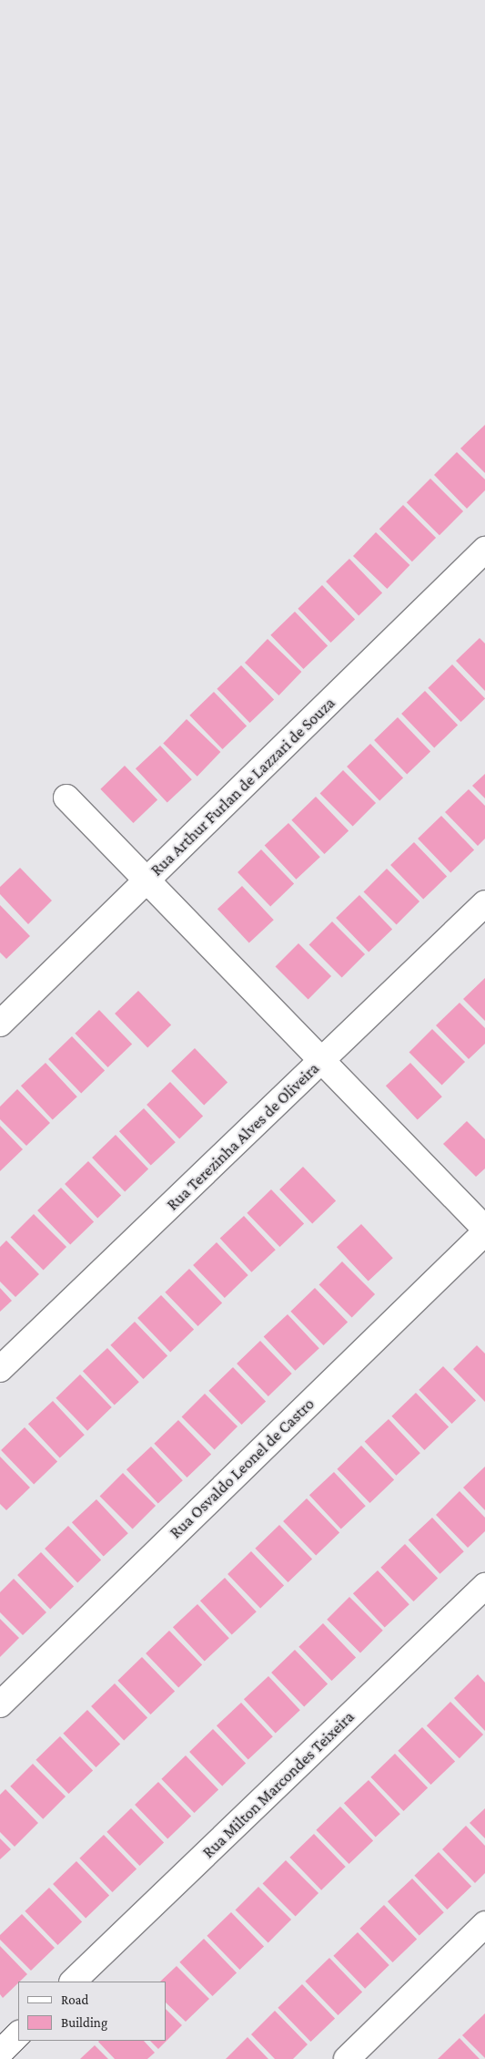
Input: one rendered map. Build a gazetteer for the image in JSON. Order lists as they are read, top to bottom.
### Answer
{
  "streets": {
    "street": [
      "Rua Arthur Furlan de Lazzari de Souza",
      "Rua Terezinha Alves de Oliveira",
      "Rua Osvaldo Leonel de Castro",
      "Rua Milton Marcondes Teixeira"
    ]
  },
  "legend": ["Road", "Building"]
}
